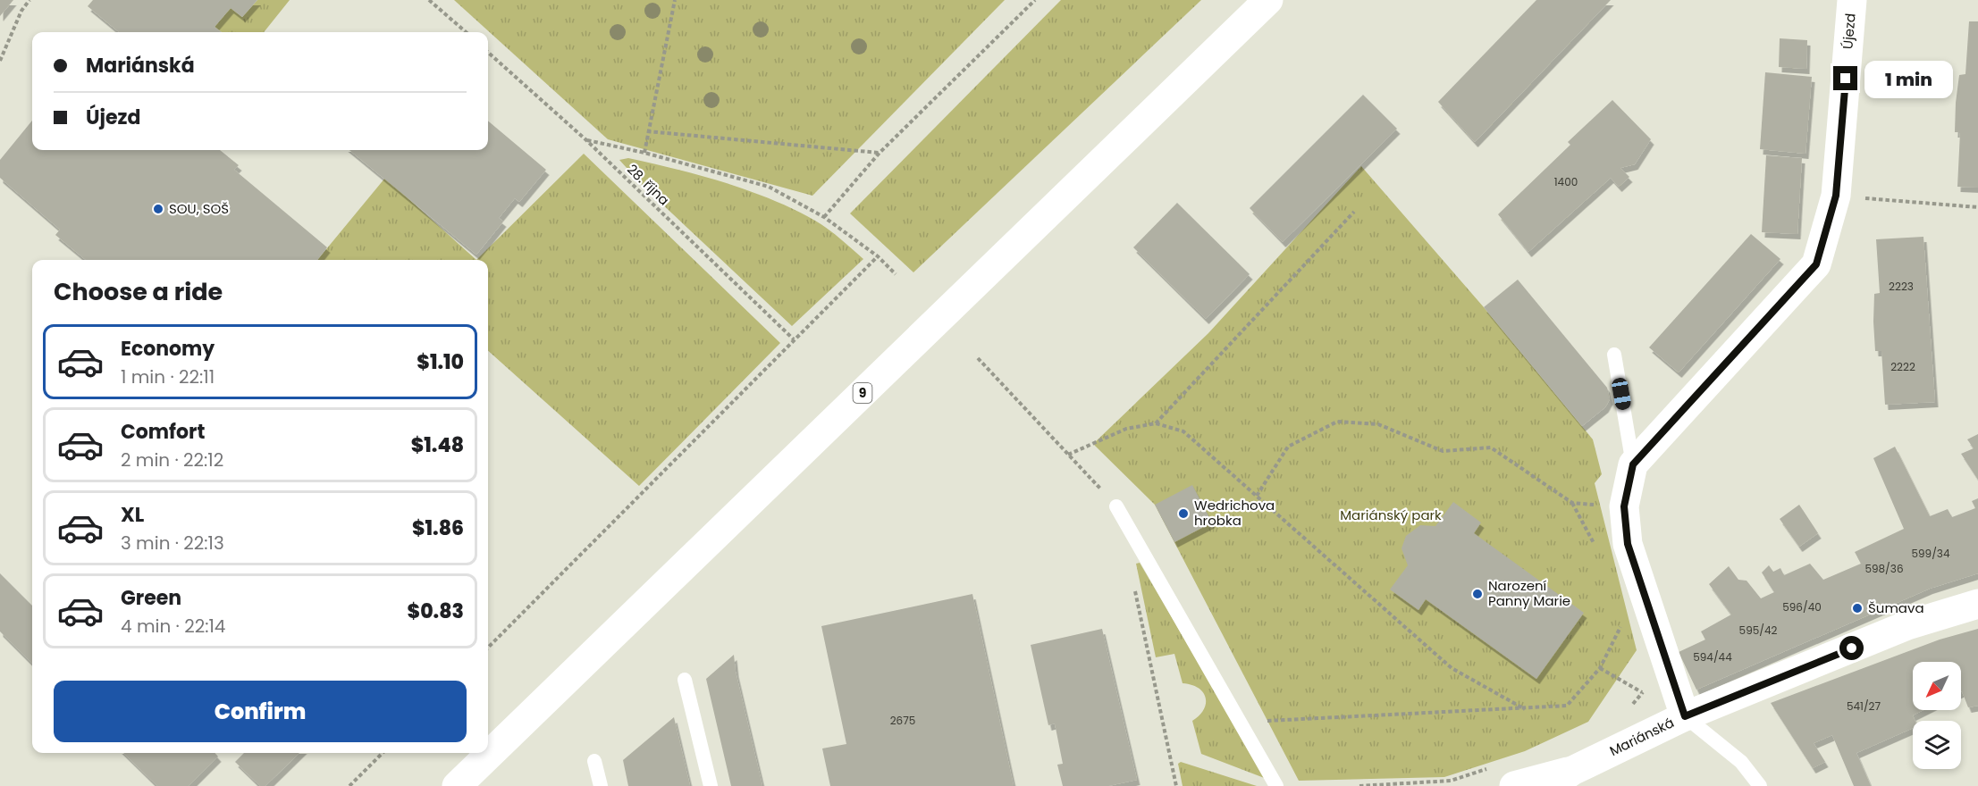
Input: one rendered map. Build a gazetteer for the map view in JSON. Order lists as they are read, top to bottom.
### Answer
{
  "streets": {
    "street": ["Újezd", "9", "Mariánská"],
    "path": ["28. října"]
  },
  "parks": ["Mariánský park"],
  "places": [
    "SOU, SOŠ",
    "Wedrichova hrobka",
    "Narození Panny Marie",
    "Šumava"
  ],
  "house_numbers": [
    "1400",
    "2223",
    "2222",
    "599/34",
    "598/36",
    "596/40",
    "595/42",
    "594/44",
    "541/27",
    "2675"
  ],
  "north": "bottom left",
  "page": {
    "banner": ["Mariánská", "Újezd"],
    "bubble": "1 min",
    "heading": "Choose a ride",
    "list": [
      {
        "name": "Economy",
        "note": "1 min · 22:11",
        "value": "$1.10"
      },
      {
        "name": "Comfort",
        "note": "2 min · 22:12",
        "value": "$1.48"
      },
      {
        "name": "XL",
        "note": "3 min · 22:13",
        "value": "$1.86"
      },
      {
        "name": "Green",
        "note": "4 min · 22:14",
        "value": "$0.83"
      }
    ],
    "buttons": "Confirm"
  }
}
